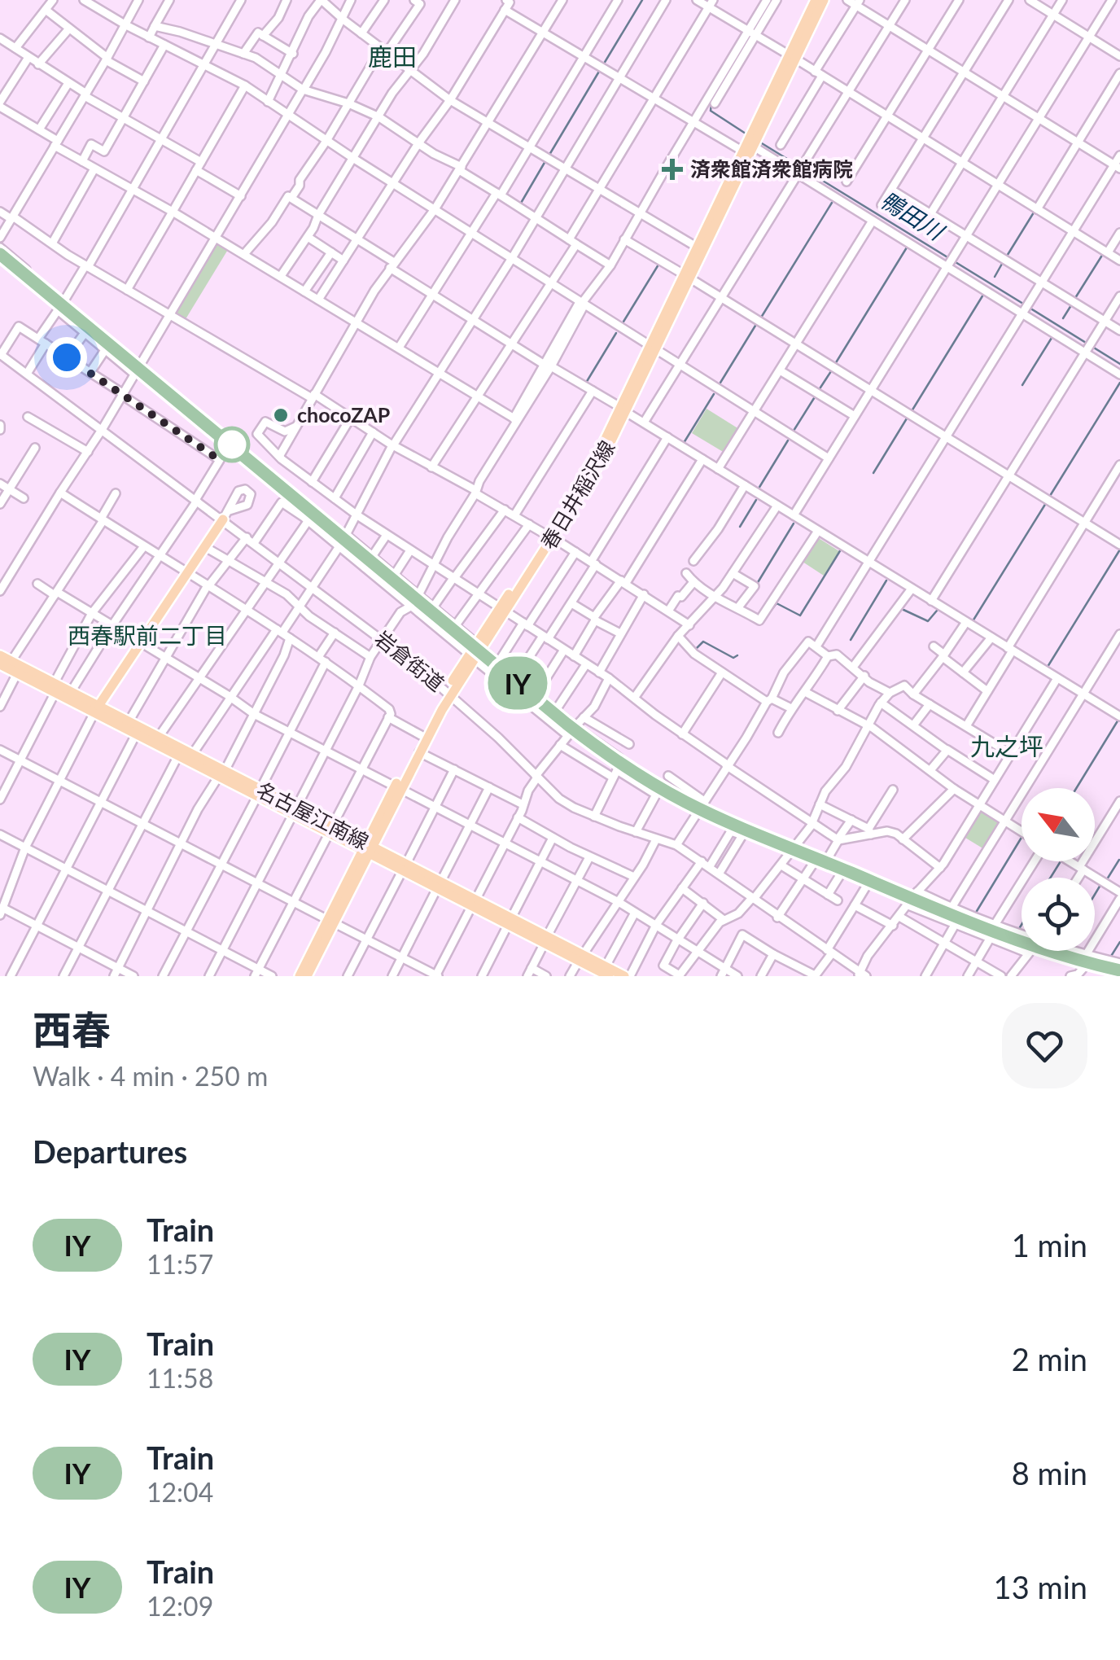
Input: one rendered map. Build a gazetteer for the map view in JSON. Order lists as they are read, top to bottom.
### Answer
{
  "streets": {
    "main road": ["春日井稲沢線", "名古屋江南線"],
    "street": ["岩倉街道"]
  },
  "crossings": [
    ["春日井稲沢線", "岩倉街道"],
    ["春日井稲沢線", "名古屋江南線"]
  ],
  "districts": ["鹿田", "西春駅前二丁目", "九之坪"],
  "water": ["鴨田川"],
  "places": {
    "health": ["済衆館済衆館病院"],
    "other": ["chocoZAP"]
  },
  "north": "top left",
  "page": {
    "on_map": "IY",
    "heading": [
      ["西春", "Walk · 4 min · 250 m"],
      "Departures"
    ],
    "list": [
      {
        "mark": "IY",
        "name": "Train",
        "note": "11:57",
        "value": "1 min"
      },
      {
        "mark": "IY",
        "name": "Train",
        "note": "11:58",
        "value": "2 min"
      },
      {
        "mark": "IY",
        "name": "Train",
        "note": "12:04",
        "value": "8 min"
      },
      {
        "mark": "IY",
        "name": "Train",
        "note": "12:09",
        "value": "13 min"
      }
    ]
  }
}
